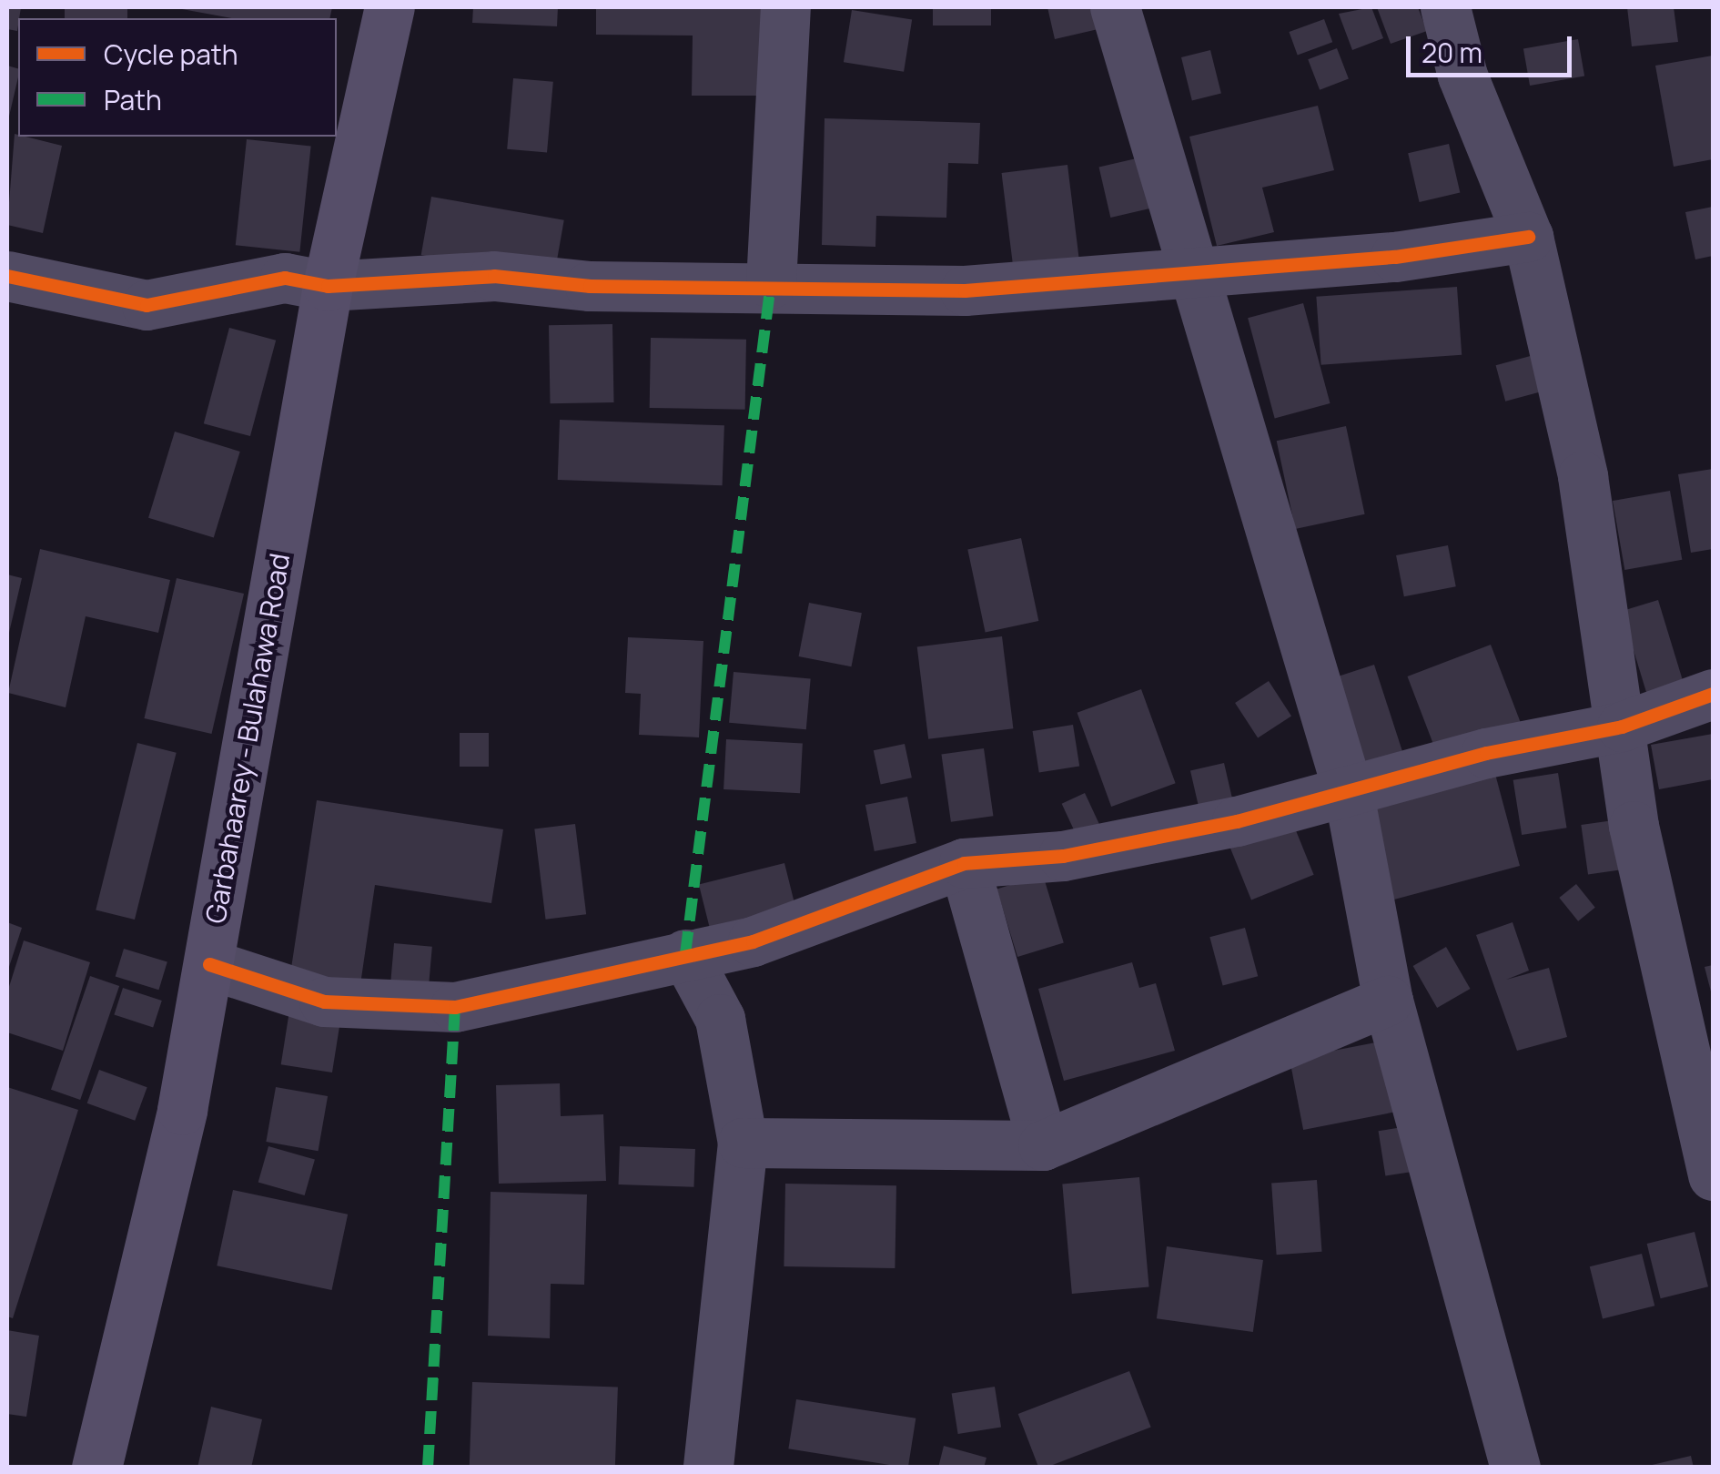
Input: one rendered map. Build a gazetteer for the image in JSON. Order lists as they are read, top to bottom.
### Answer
{
  "streets": {
    "main road": ["Garbahaarey - Bulahawa Road"]
  },
  "legend": ["Cycle path", "Path"],
  "scale_bar": "20 m"
}
